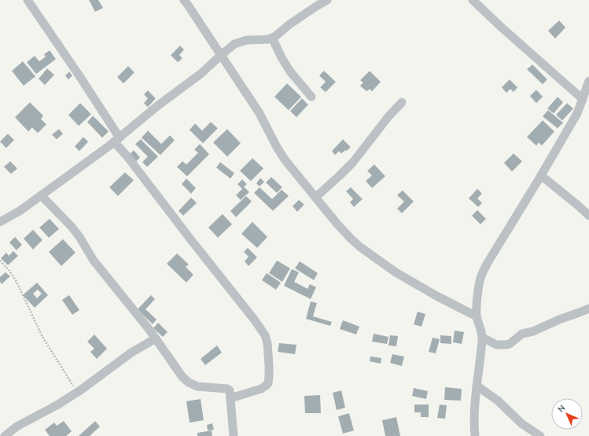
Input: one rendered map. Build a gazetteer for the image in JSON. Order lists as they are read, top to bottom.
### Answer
{
  "north": "top left"
}
